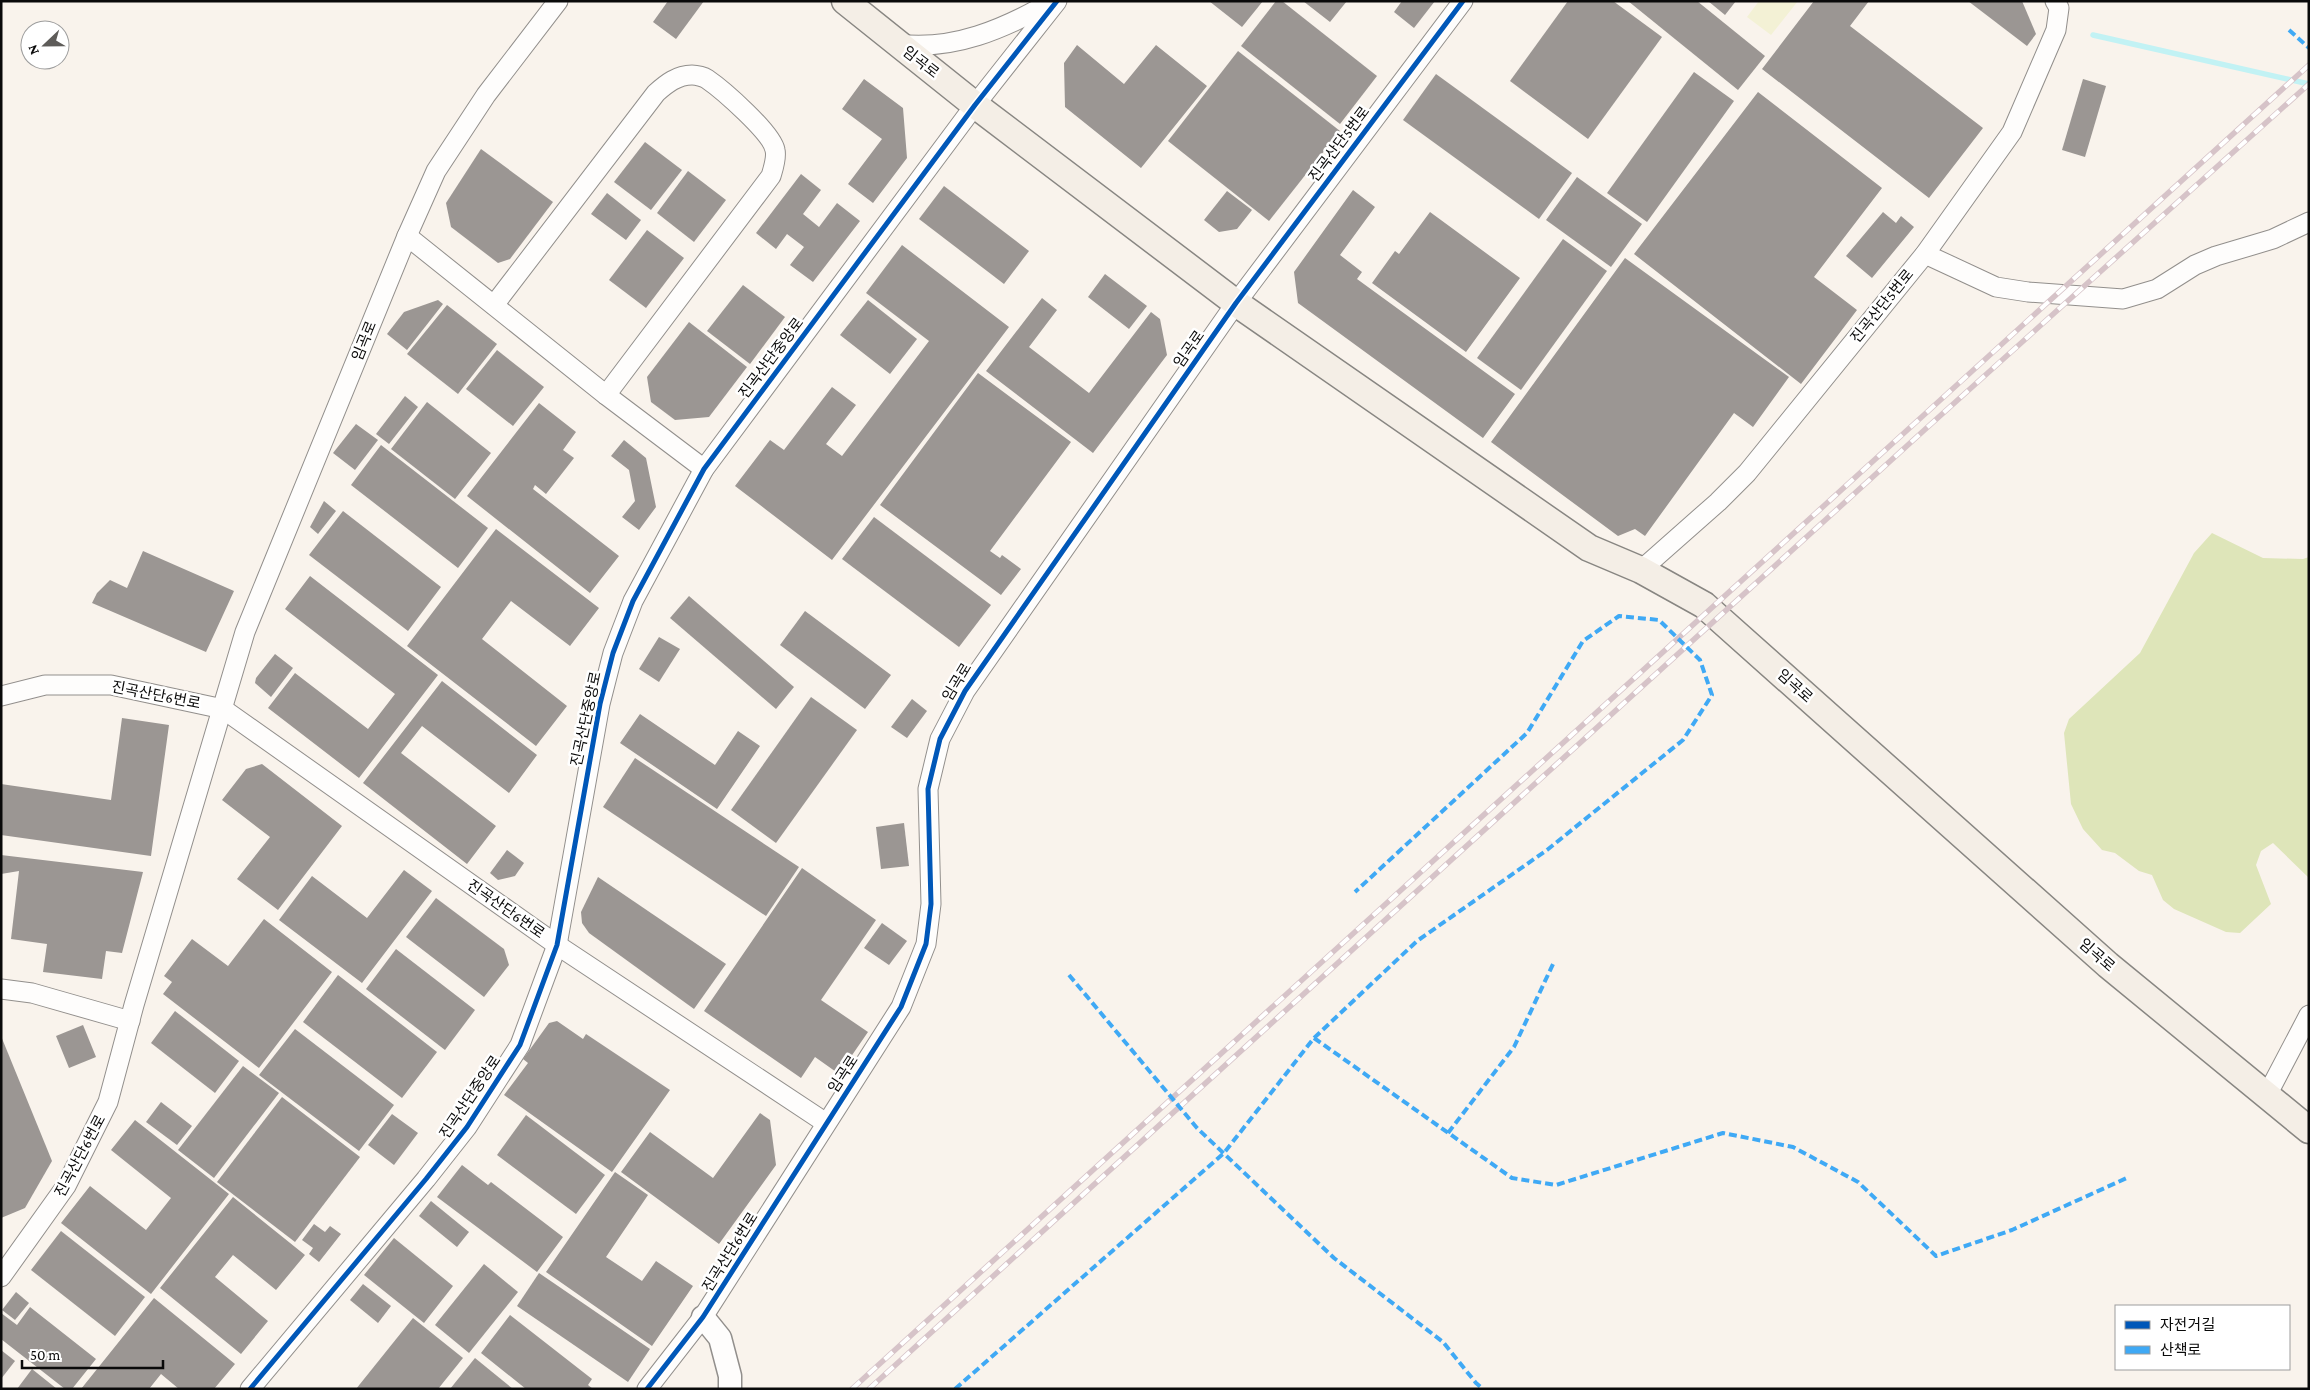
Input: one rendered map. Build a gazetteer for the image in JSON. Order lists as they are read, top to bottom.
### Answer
{
  "streets": {
    "main road": ["임곡로"],
    "street": ["진곡산단5번로", "진곡산단중앙로", "진곡산단6번로"]
  },
  "crossings": [
    ["임곡로", "진곡산단5번로"],
    ["임곡로", "진곡산단중앙로"],
    ["임곡로", "진곡산단6번로"],
    ["진곡산단중앙로", "진곡산단6번로"]
  ],
  "legend": ["자전거길", "산책로"],
  "scale_bar": "50 m",
  "north": "left"
}
